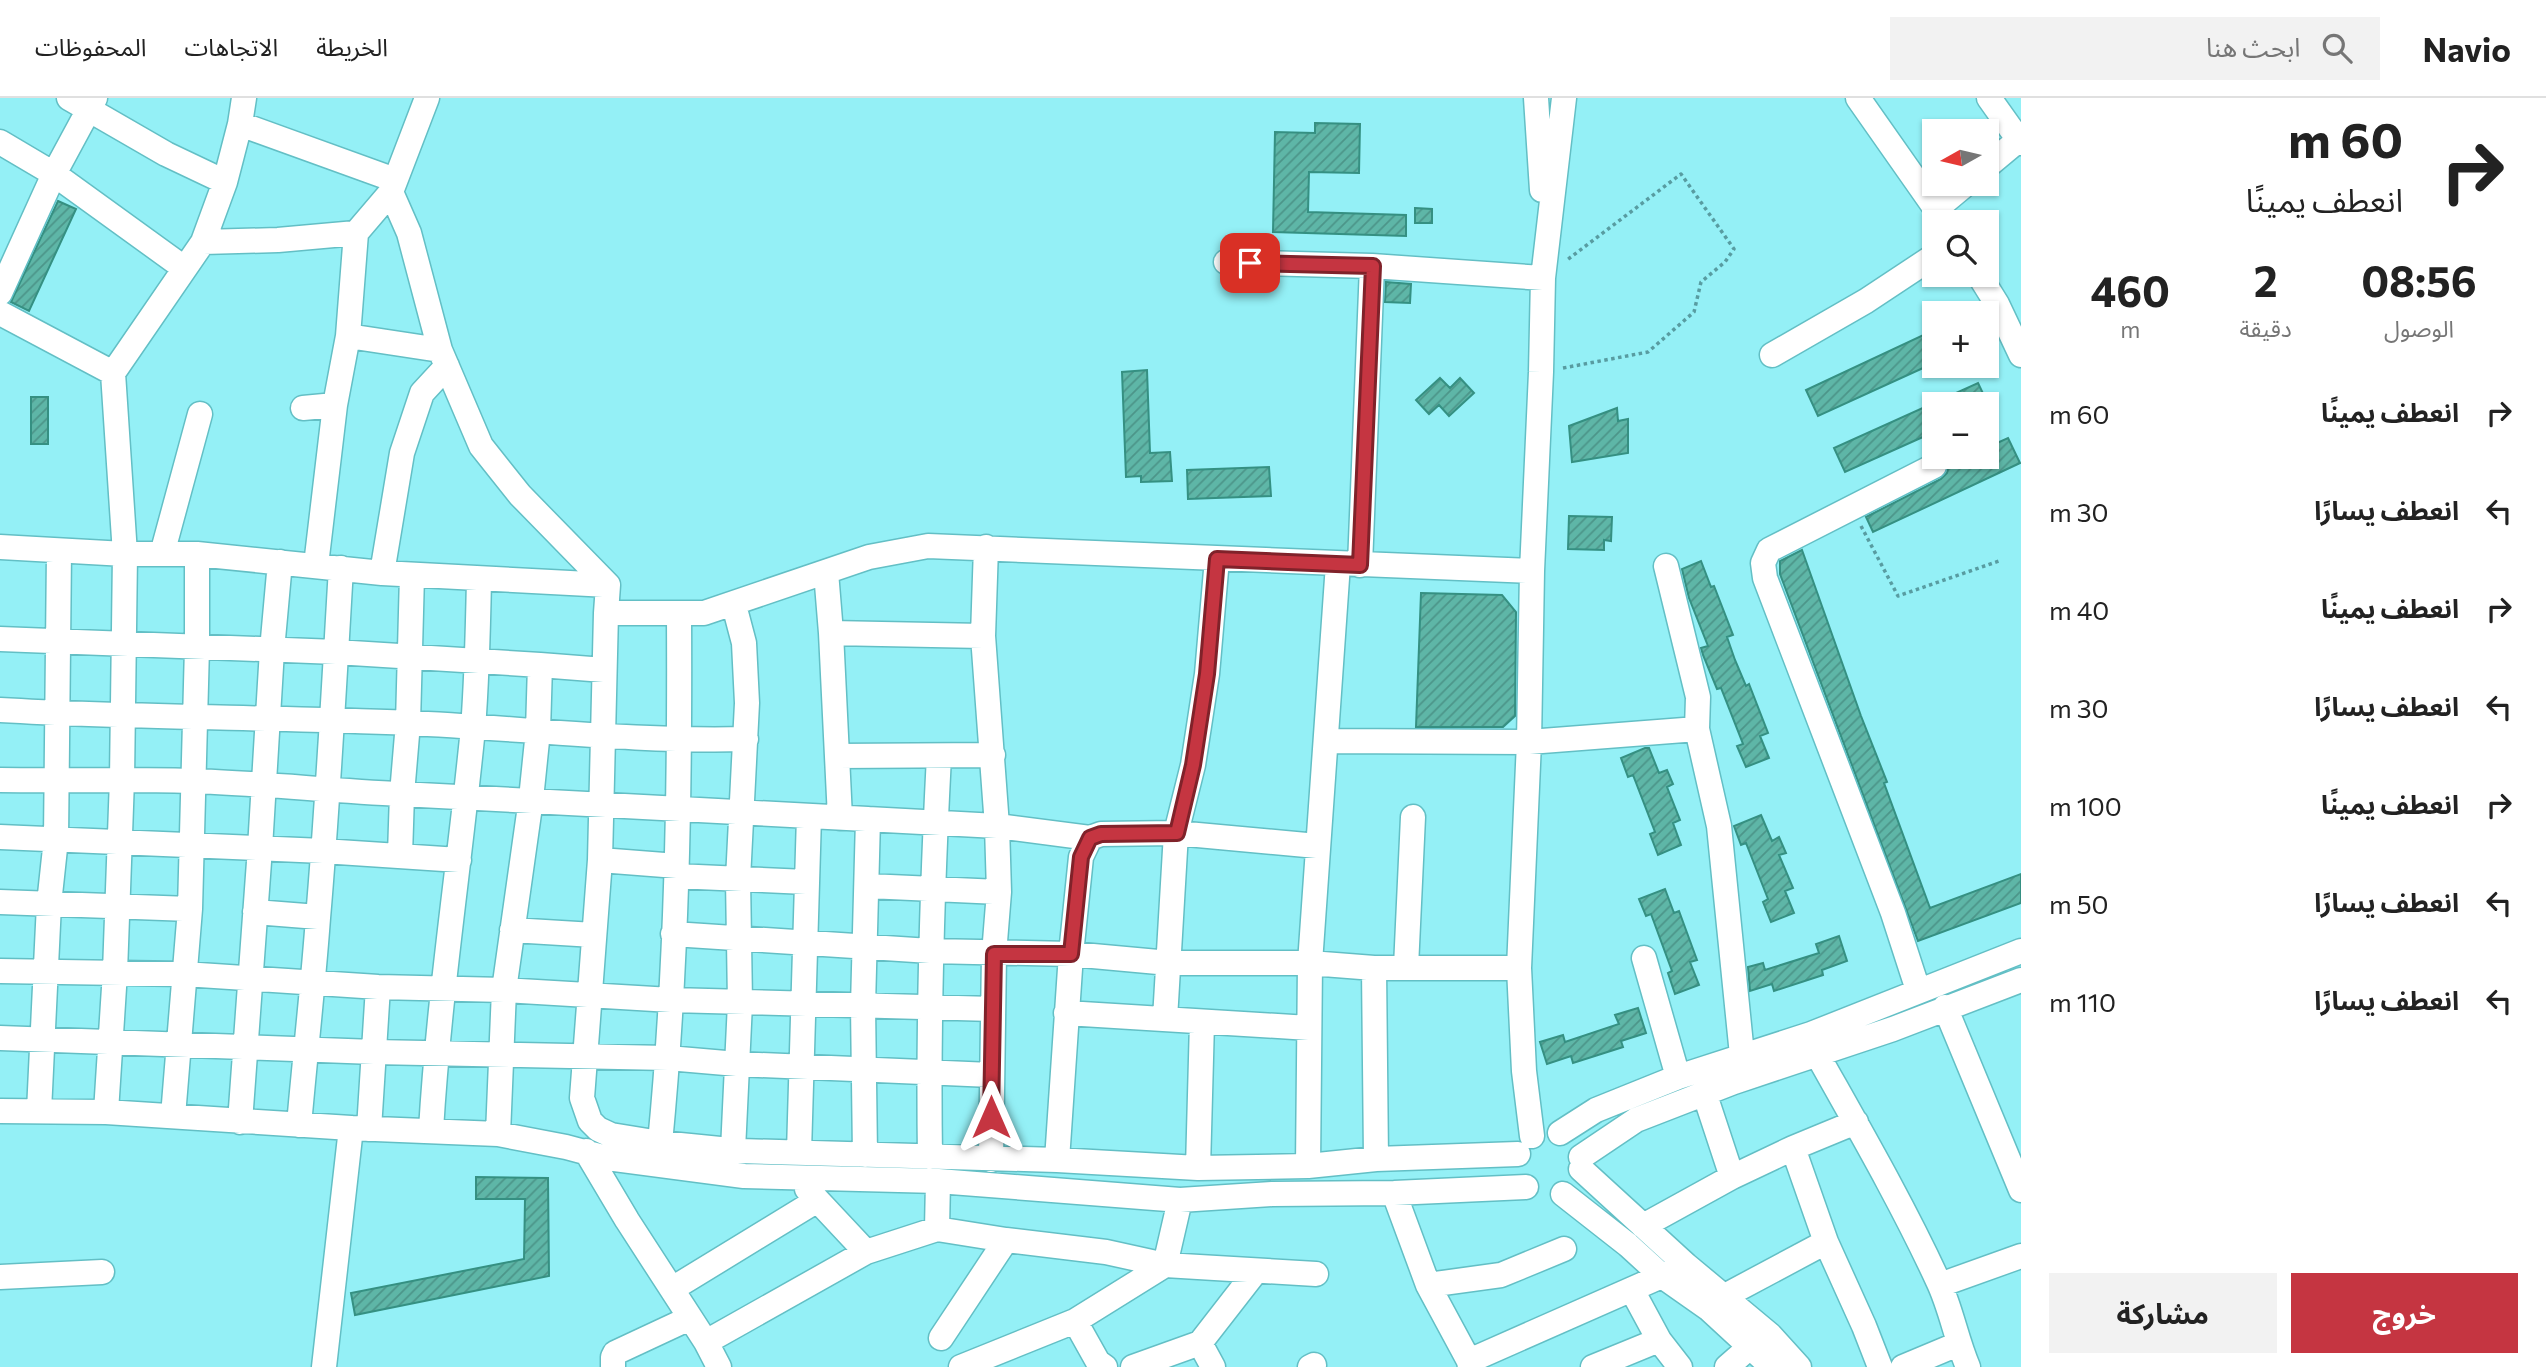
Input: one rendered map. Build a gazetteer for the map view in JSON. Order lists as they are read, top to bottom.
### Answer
{
  "north": "left",
  "page": {
    "header": "Navio",
    "search": "ابحث هنا",
    "nav": ["الخريطة", "الاتجاهات", "المحفوظات"],
    "turn": ["60 m", "انعطف يمينًا"],
    "map_buttons": ["+", "−"],
    "eta": [
      "08:56",
      "الوصول",
      "2",
      "دقيقة",
      "460",
      "m"
    ],
    "list": [
      {
        "name": "انعطف يمينًا",
        "value": "60 m"
      },
      {
        "name": "انعطف يسارًا",
        "value": "30 m"
      },
      {
        "name": "انعطف يمينًا",
        "value": "40 m"
      },
      {
        "name": "انعطف يسارًا",
        "value": "30 m"
      },
      {
        "name": "انعطف يمينًا",
        "value": "100 m"
      },
      {
        "name": "انعطف يسارًا",
        "value": "50 m"
      },
      {
        "name": "انعطف يسارًا",
        "value": "110 m"
      }
    ],
    "buttons": ["خروج", "مشاركة"]
  }
}
